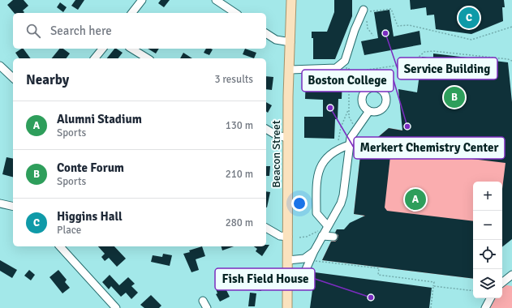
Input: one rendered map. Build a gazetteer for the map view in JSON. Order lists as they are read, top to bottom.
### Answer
{
  "streets": {
    "main road": ["Beacon Street"]
  },
  "places": [
    "Service Building",
    "Merkert Chemistry Center",
    "Boston College",
    "Fish Field House"
  ],
  "page": {
    "pins": ["C", "B", "A"],
    "search": "Search here",
    "heading": ["Nearby", "3 results"],
    "list": [
      {
        "mark": "A",
        "name": "Alumni Stadium",
        "note": "Sports",
        "value": "130 m"
      },
      {
        "mark": "B",
        "name": "Conte Forum",
        "note": "Sports",
        "value": "210 m"
      },
      {
        "mark": "C",
        "name": "Higgins Hall",
        "note": "Place",
        "value": "280 m"
      }
    ],
    "map_buttons": ["+", "−"]
  }
}
